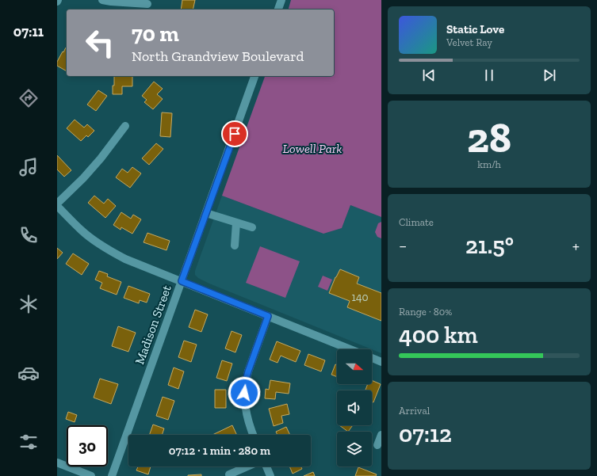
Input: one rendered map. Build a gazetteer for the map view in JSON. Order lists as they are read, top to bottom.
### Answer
{
  "streets": {
    "street": ["Madison Street"]
  },
  "parks": ["Lowell Park"],
  "house_numbers": ["140"],
  "north": "right",
  "page": {
    "tabs": "07:11",
    "turn": ["70 m", "North Grandview Boulevard"],
    "song": ["Static Love", "Velvet Ray"],
    "tile": [
      ["28", "km/h"],
      "Climate",
      ["Range · 80%", "400 km"],
      ["Arrival", "07:12"]
    ],
    "heat": ["−", "21.5°", "+"],
    "limit": "30",
    "trip": "07:12 · 1 min · 280 m"
  }
}
